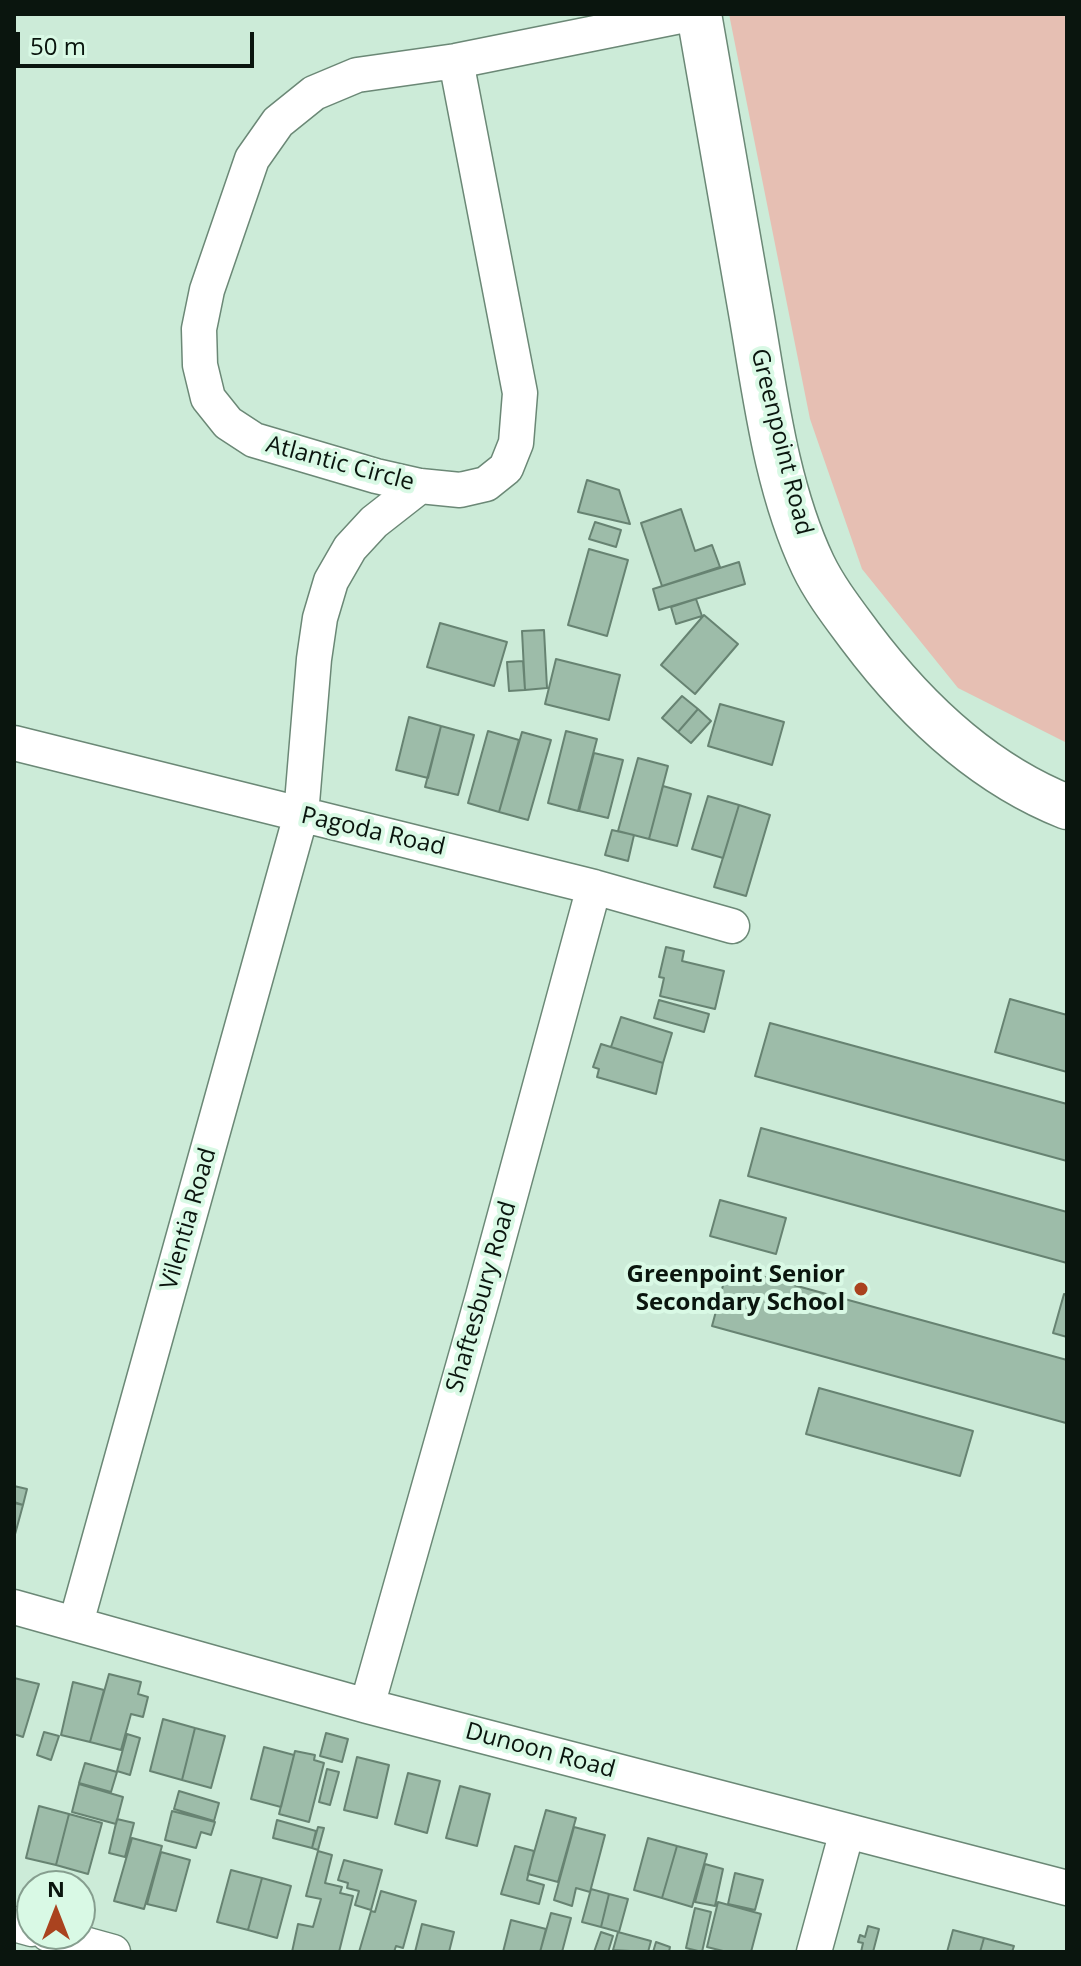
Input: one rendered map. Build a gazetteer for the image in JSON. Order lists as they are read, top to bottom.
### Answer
{
  "streets": {
    "street": [
      "Greenpoint Road",
      "Atlantic Circle",
      "Pagoda Road",
      "Vilentia Road",
      "Shaftesbury Road",
      "Dunoon Road"
    ]
  },
  "crossings": [
    ["Atlantic Circle", "Vilentia Road"],
    ["Pagoda Road", "Vilentia Road"],
    ["Pagoda Road", "Shaftesbury Road"],
    ["Vilentia Road", "Dunoon Road"],
    ["Shaftesbury Road", "Dunoon Road"]
  ],
  "places": ["Greenpoint Senior Secondary School"],
  "scale_bar": "50 m",
  "north": "top"
}
